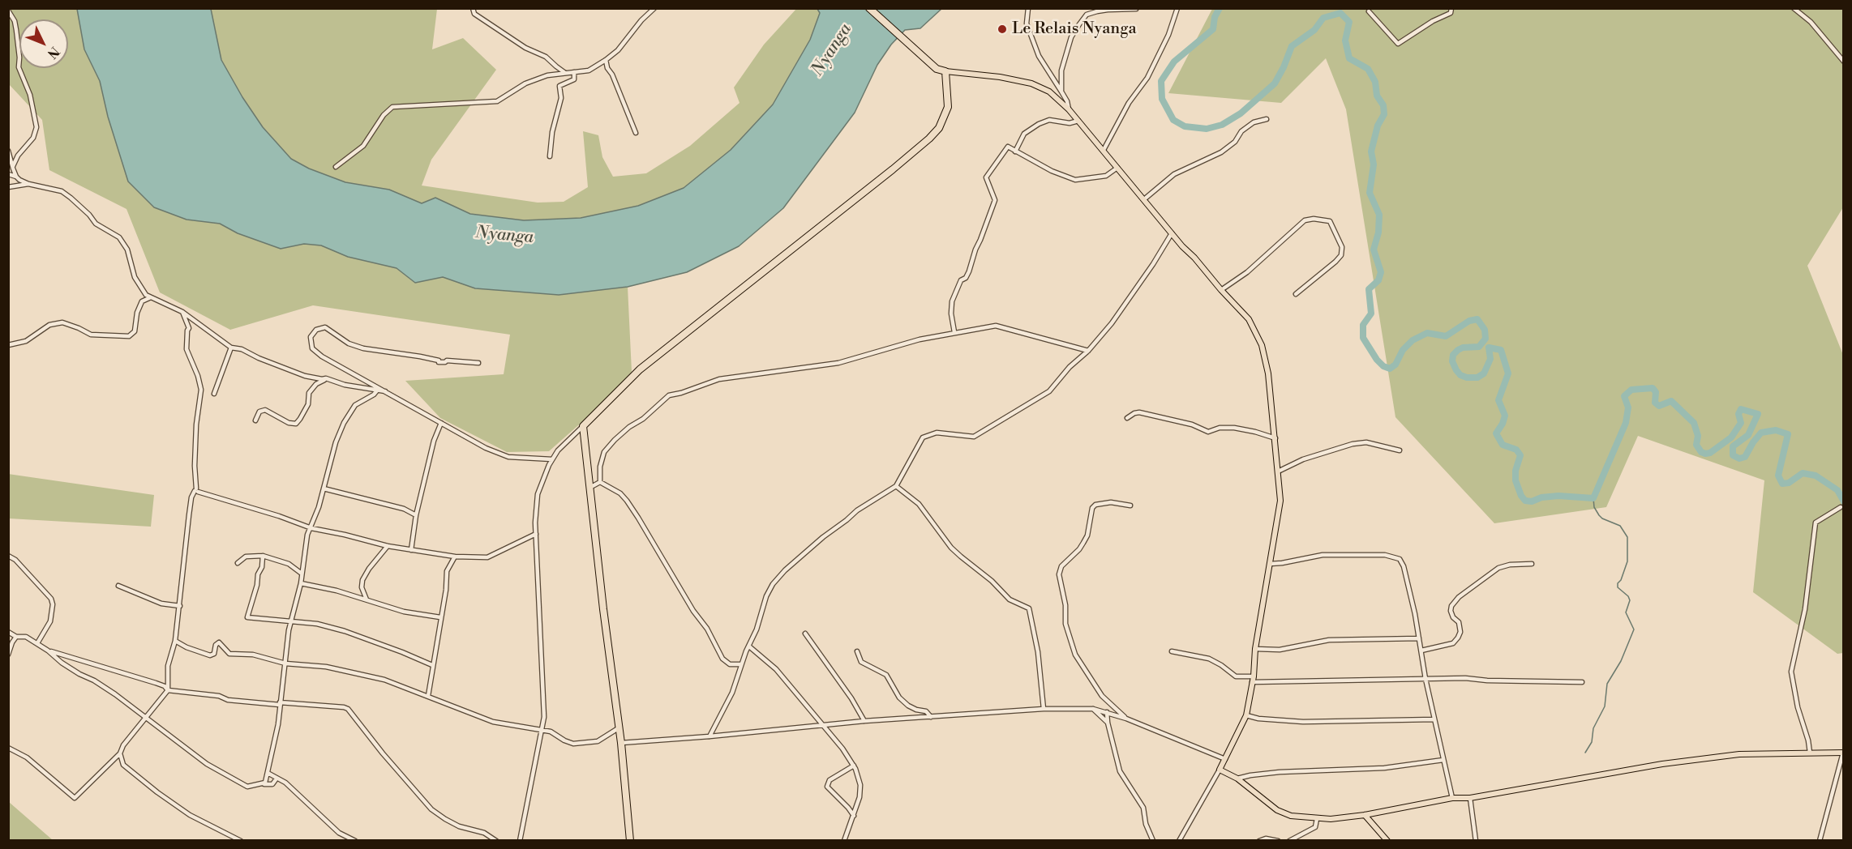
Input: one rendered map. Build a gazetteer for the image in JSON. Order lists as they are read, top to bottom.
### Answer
{
  "water": ["Nyanga"],
  "places": ["Le Relais Nyanga"],
  "north": "bottom right"
}
